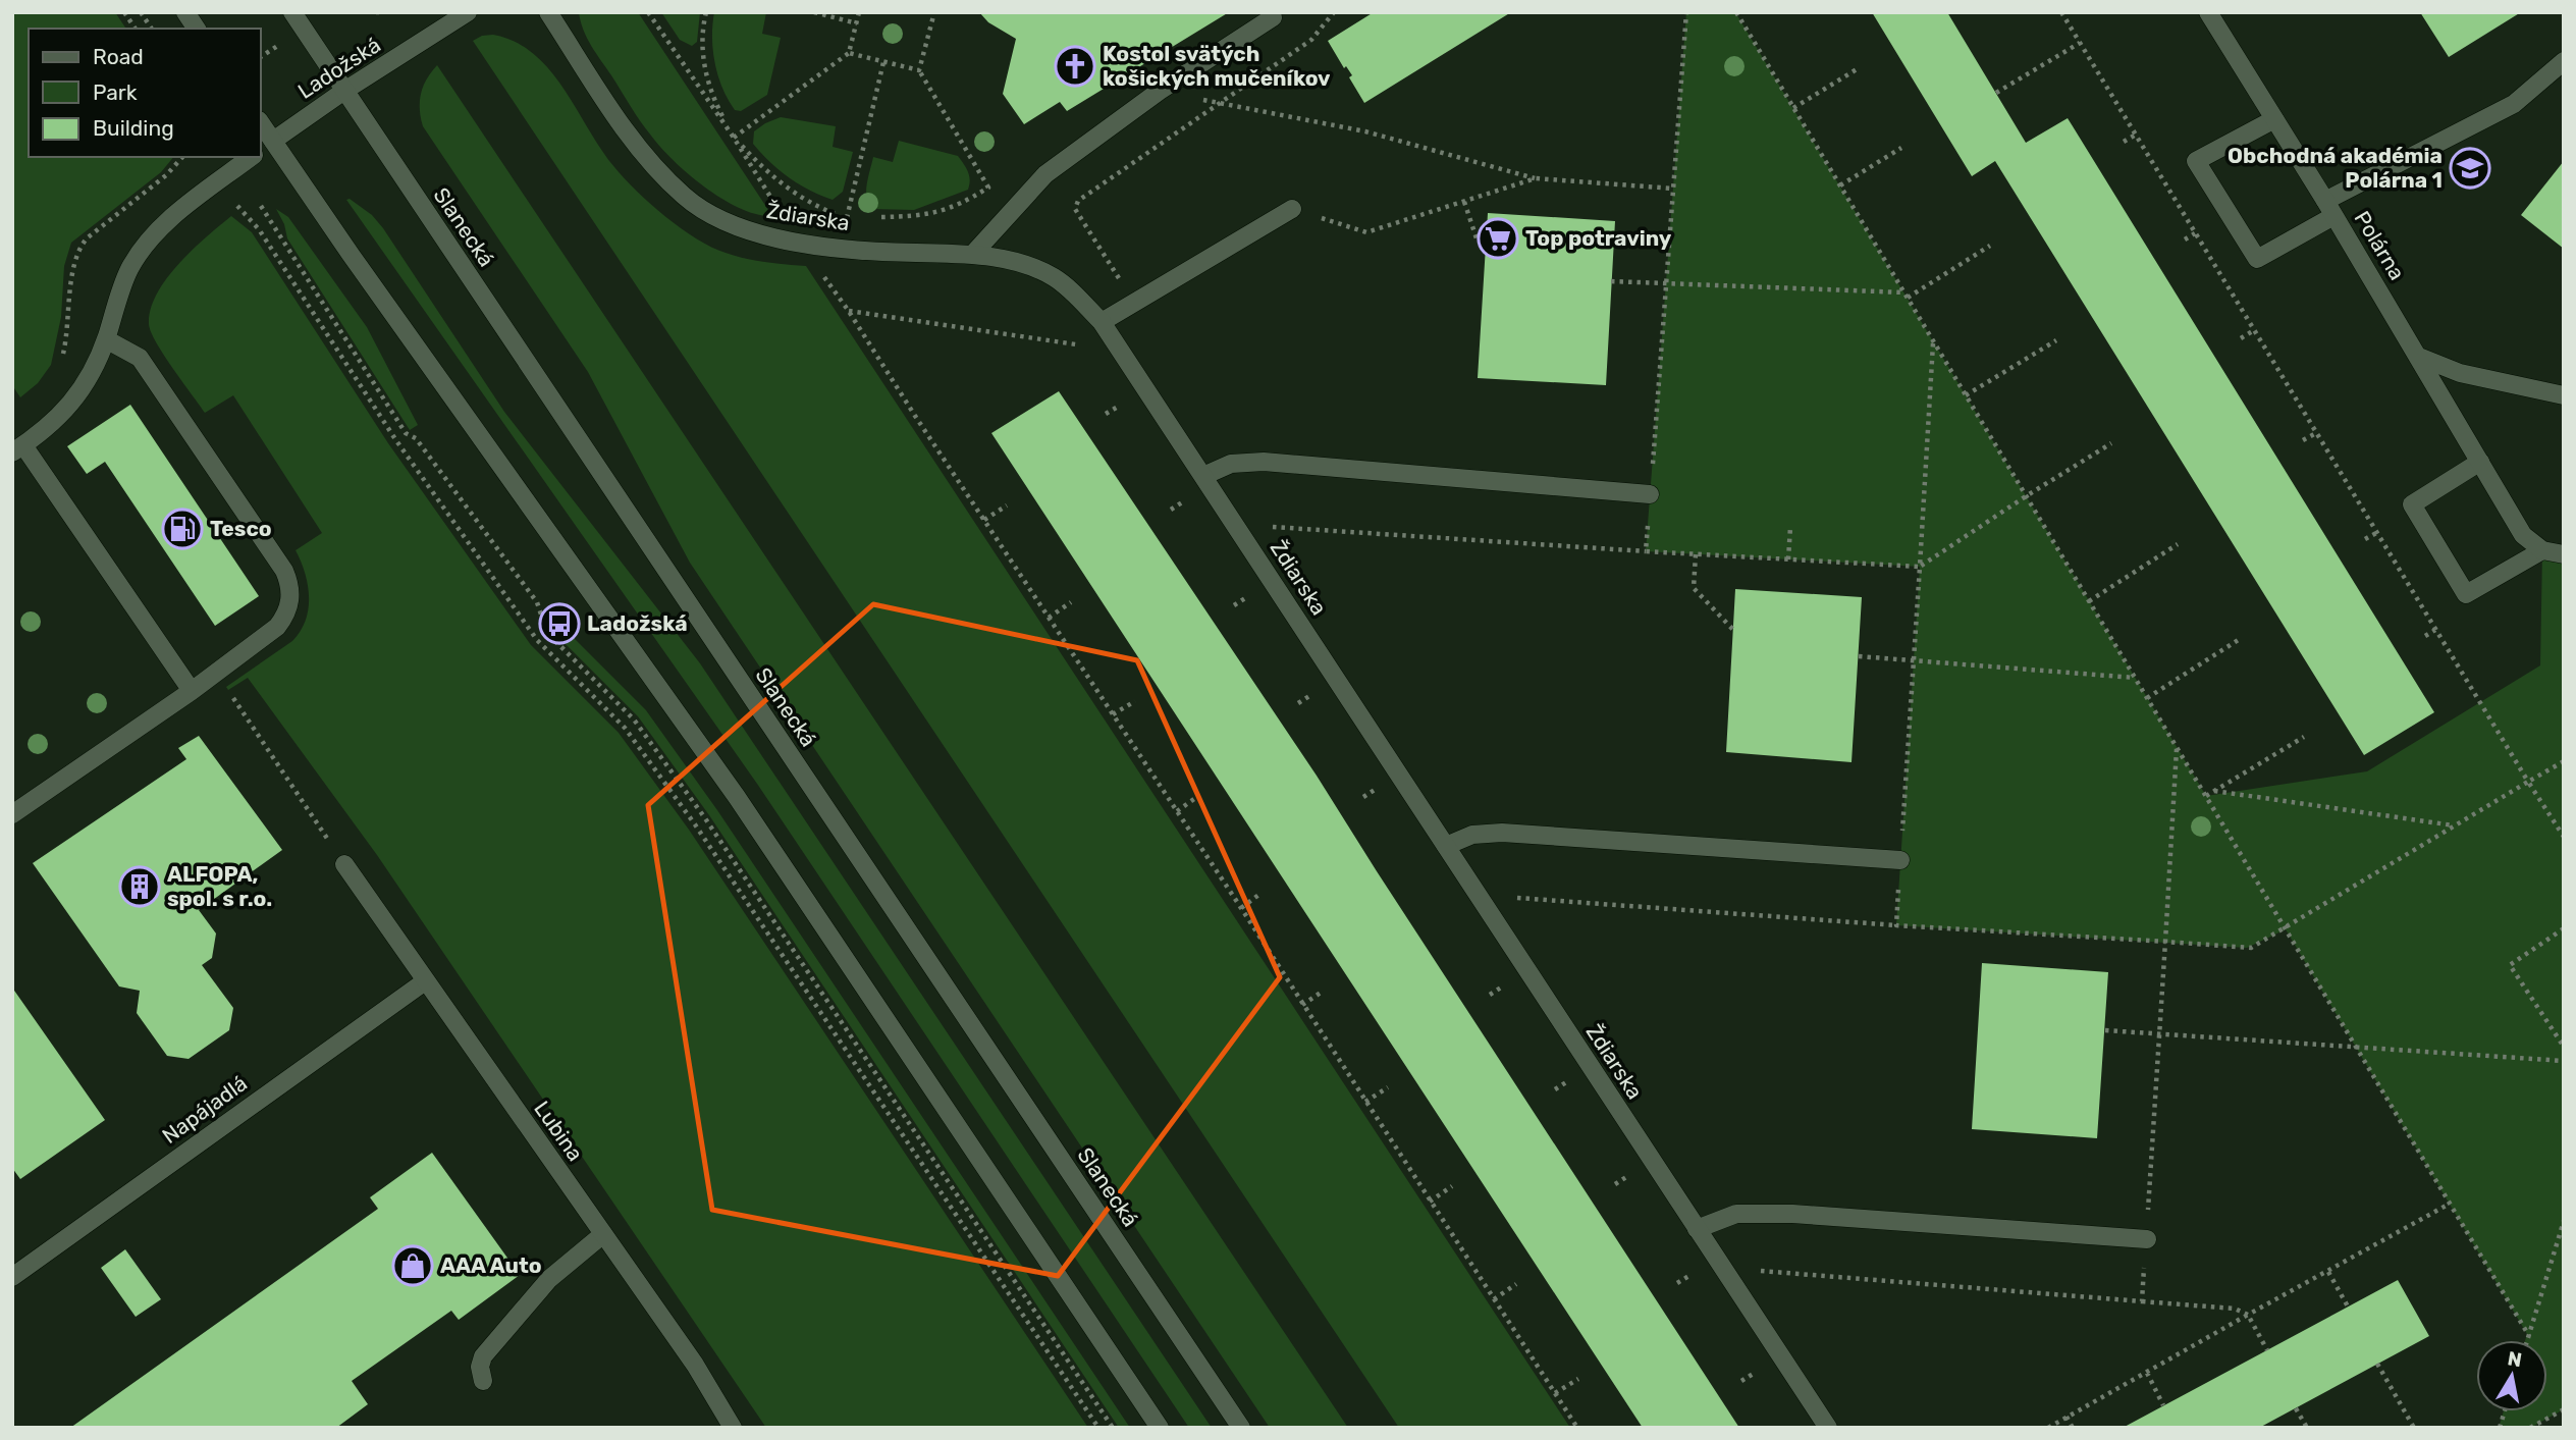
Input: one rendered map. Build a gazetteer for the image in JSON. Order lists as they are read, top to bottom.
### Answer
{
  "streets": {
    "street": [
      "Ladožská",
      "Ždiarska",
      "Slanecká",
      "Polárna",
      "Napájadlá",
      "Lubina"
    ]
  },
  "crossings": [
    ["Ladožská", "Slanecká"],
    ["Napájadlá", "Lubina"]
  ],
  "places": {
    "church": ["Kostol svätých košických mučeníkov"],
    "school or university": ["Obchodná akadémia Polárna 1"],
    "supermarket": ["Top potraviny"],
    "fuel station": ["Tesco"],
    "bus stop": ["Ladožská"],
    "building": ["ALFOPA, spol. s r.o."],
    "shop": ["AAA Auto"]
  },
  "legend": ["Road", "Park", "Building"],
  "north": "top"
}
